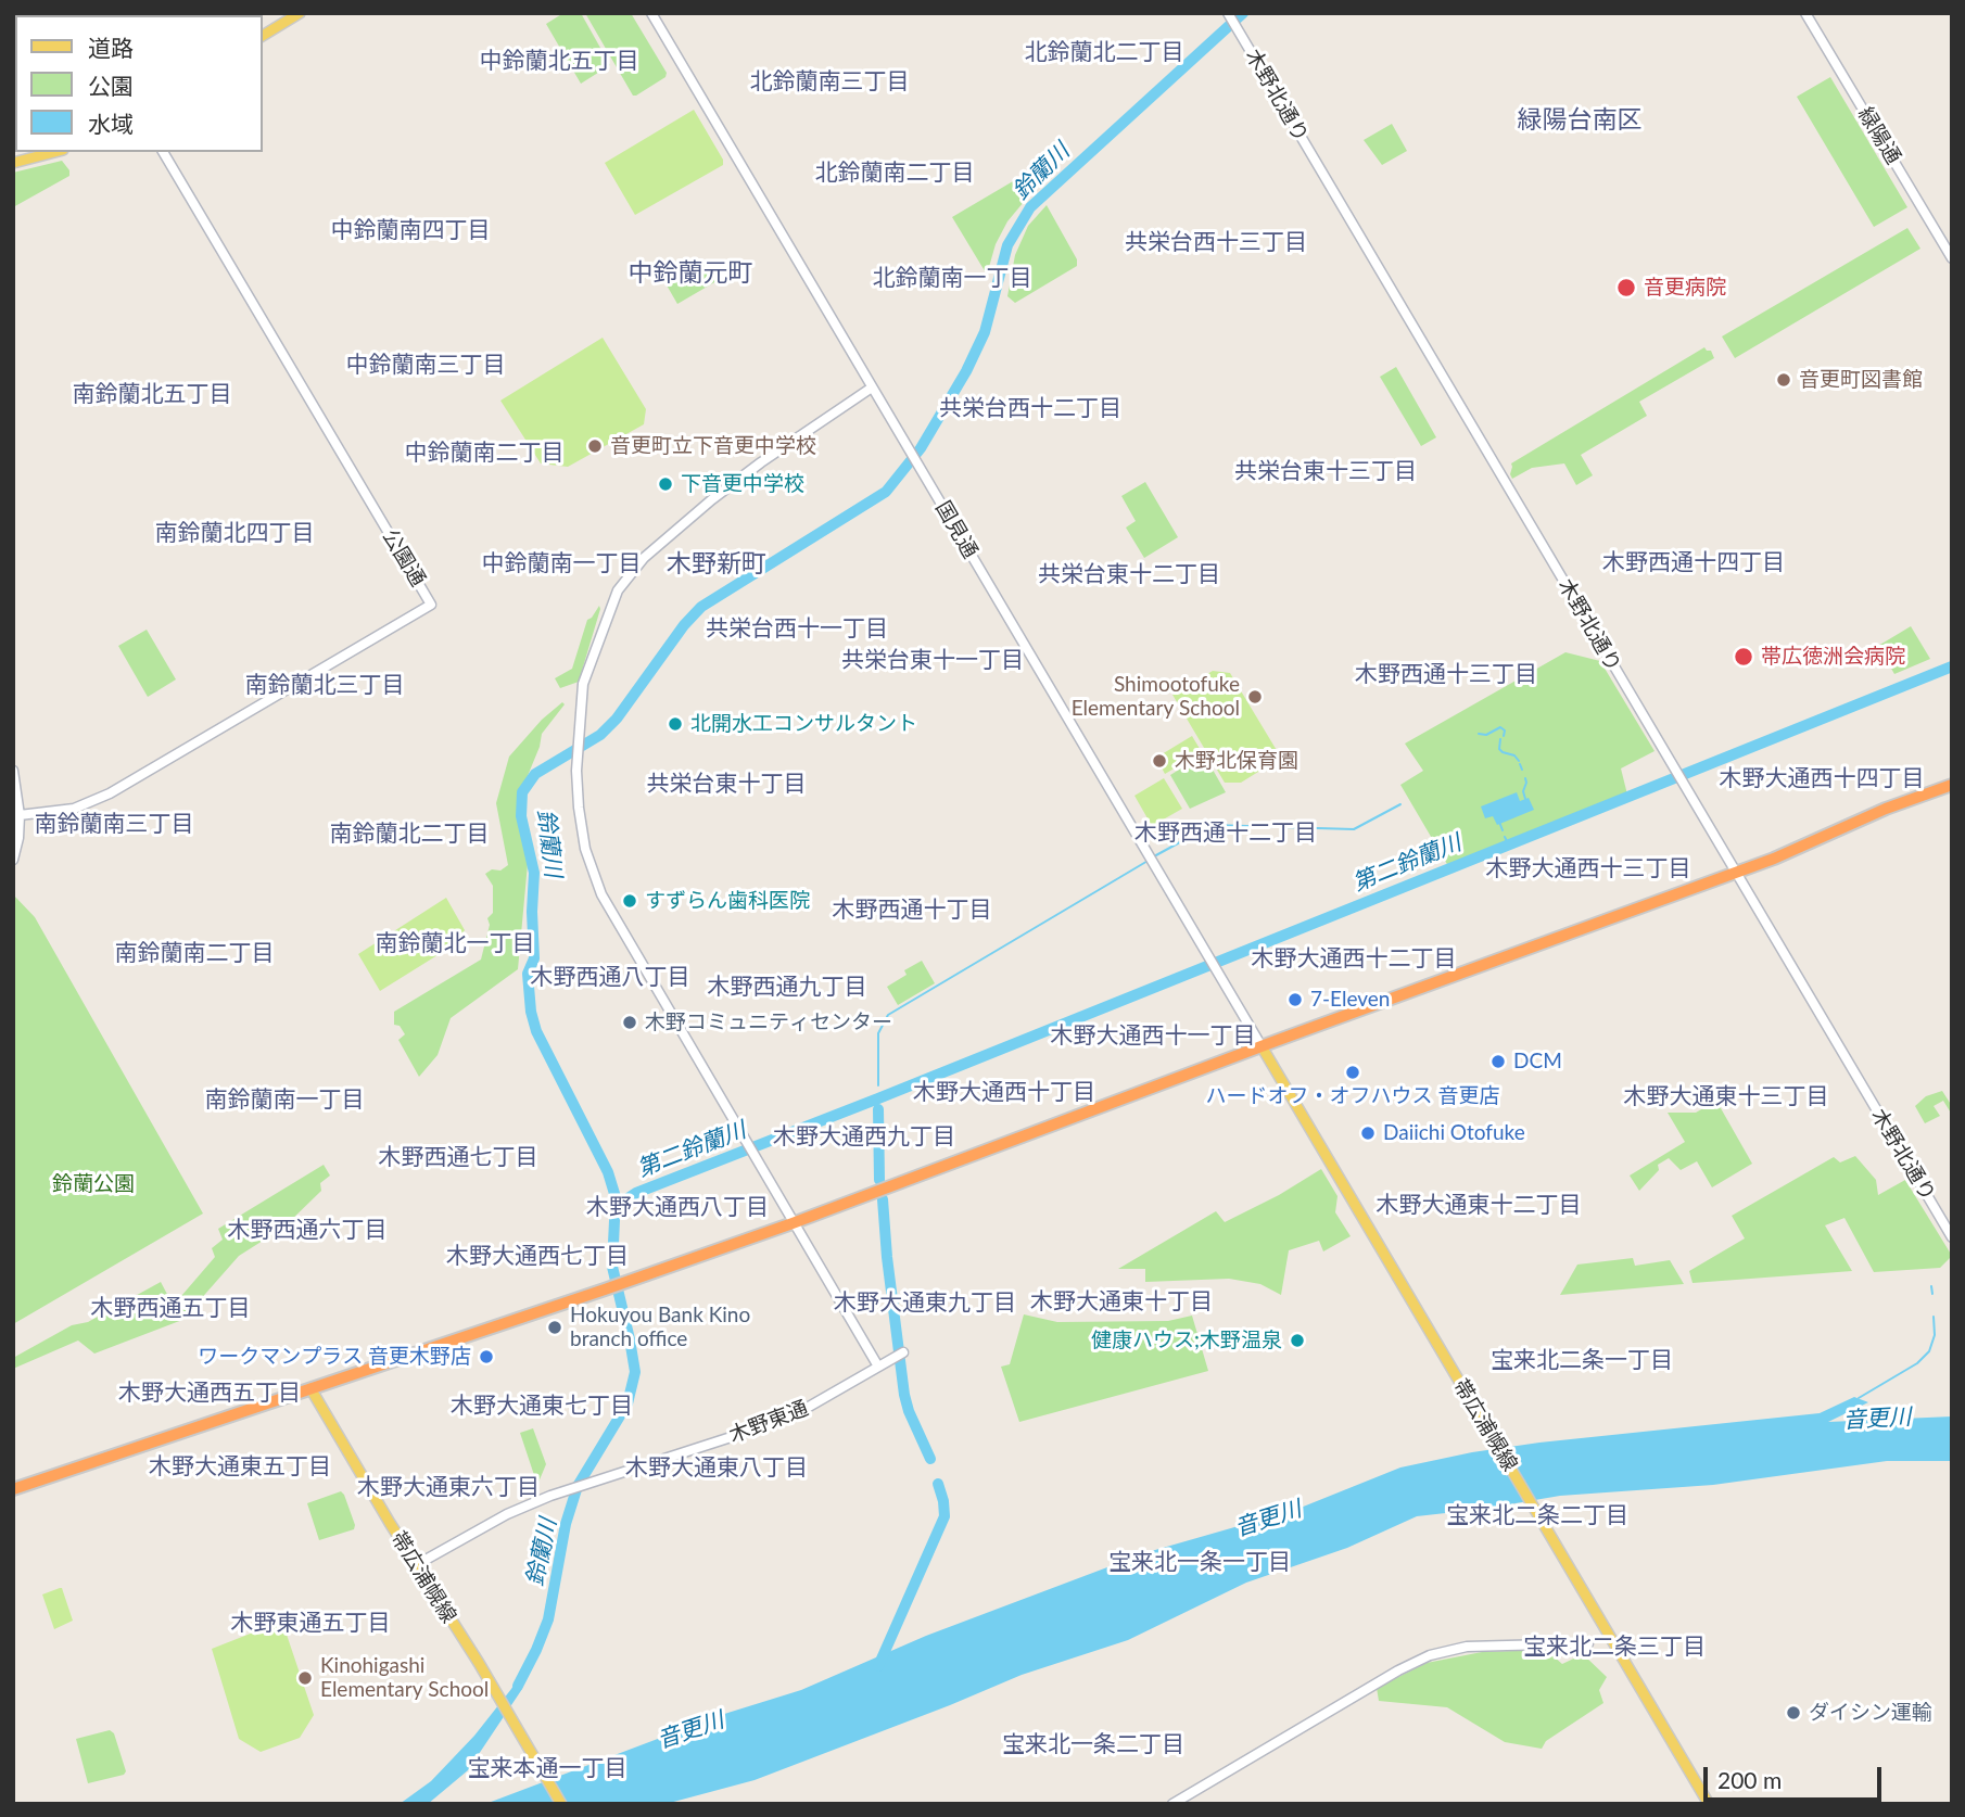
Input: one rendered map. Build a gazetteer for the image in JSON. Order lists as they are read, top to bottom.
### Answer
{
  "streets": {
    "main road": ["帯広浦幌線"],
    "street": [
      "木野北通り",
      "緑陽通",
      "国見通",
      "公園通",
      "木野東通"
    ]
  },
  "crossings": [
    ["国見通", "帯広浦幌線"],
    ["木野東通", "帯広浦幌線"]
  ],
  "districts": [
    "北鈴蘭北二丁目",
    "中鈴蘭北五丁目",
    "北鈴蘭南三丁目",
    "緑陽台南区",
    "北鈴蘭南二丁目",
    "中鈴蘭南四丁目",
    "共栄台西十三丁目",
    "中鈴蘭元町",
    "北鈴蘭南一丁目",
    "中鈴蘭南三丁目",
    "南鈴蘭北五丁目",
    "共栄台西十二丁目",
    "中鈴蘭南二丁目",
    "共栄台東十三丁目",
    "南鈴蘭北四丁目",
    "木野西通十四丁目",
    "中鈴蘭南一丁目",
    "木野新町",
    "共栄台東十二丁目",
    "共栄台西十一丁目",
    "共栄台東十一丁目",
    "木野西通十三丁目",
    "南鈴蘭北三丁目",
    "木野大通西十四丁目",
    "共栄台東十丁目",
    "南鈴蘭南三丁目",
    "木野西通十二丁目",
    "南鈴蘭北二丁目",
    "木野大通西十三丁目",
    "木野西通十丁目",
    "南鈴蘭北一丁目",
    "南鈴蘭南二丁目",
    "木野大通西十二丁目",
    "木野西通八丁目",
    "木野西通九丁目",
    "木野大通西十一丁目",
    "木野大通西十丁目",
    "木野大通東十三丁目",
    "南鈴蘭南一丁目",
    "木野大通西九丁目",
    "木野西通七丁目",
    "木野大通東十二丁目",
    "木野大通西八丁目",
    "木野西通六丁目",
    "木野大通西七丁目",
    "木野大通東十丁目",
    "木野大通東九丁目",
    "木野西通五丁目",
    "宝来北二条一丁目",
    "木野大通西五丁目",
    "木野大通東七丁目",
    "木野大通東五丁目",
    "木野大通東八丁目",
    "木野大通東六丁目",
    "宝来北二条二丁目",
    "宝来北一条一丁目",
    "木野東通五丁目",
    "宝来北二条三丁目",
    "宝来北一条二丁目",
    "宝来本通一丁目"
  ],
  "water": ["鈴蘭川", "第二鈴蘭川", "音更川"],
  "parks": ["鈴蘭公園"],
  "places": [
    "音更病院",
    "音更町図書館",
    "音更町立下音更中学校",
    "下音更中学校",
    "帯広徳洲会病院",
    "Shimootofuke Elementary School",
    "北開水工コンサルタント",
    "木野北保育園",
    "すずらん歯科医院",
    "7-Eleven",
    "木野コミュニティセンター",
    "DCM",
    "ハードオフ・オフハウス 音更店",
    "Daiichi Otofuke",
    "Hokuyou Bank Kino branch office",
    "健康ハウス;木野温泉",
    "ワークマンプラス 音更木野店",
    "Kinohigashi Elementary School",
    "ダイシン運輸"
  ],
  "legend": ["道路", "公園", "水域"],
  "scale_bar": "200 m"
}
